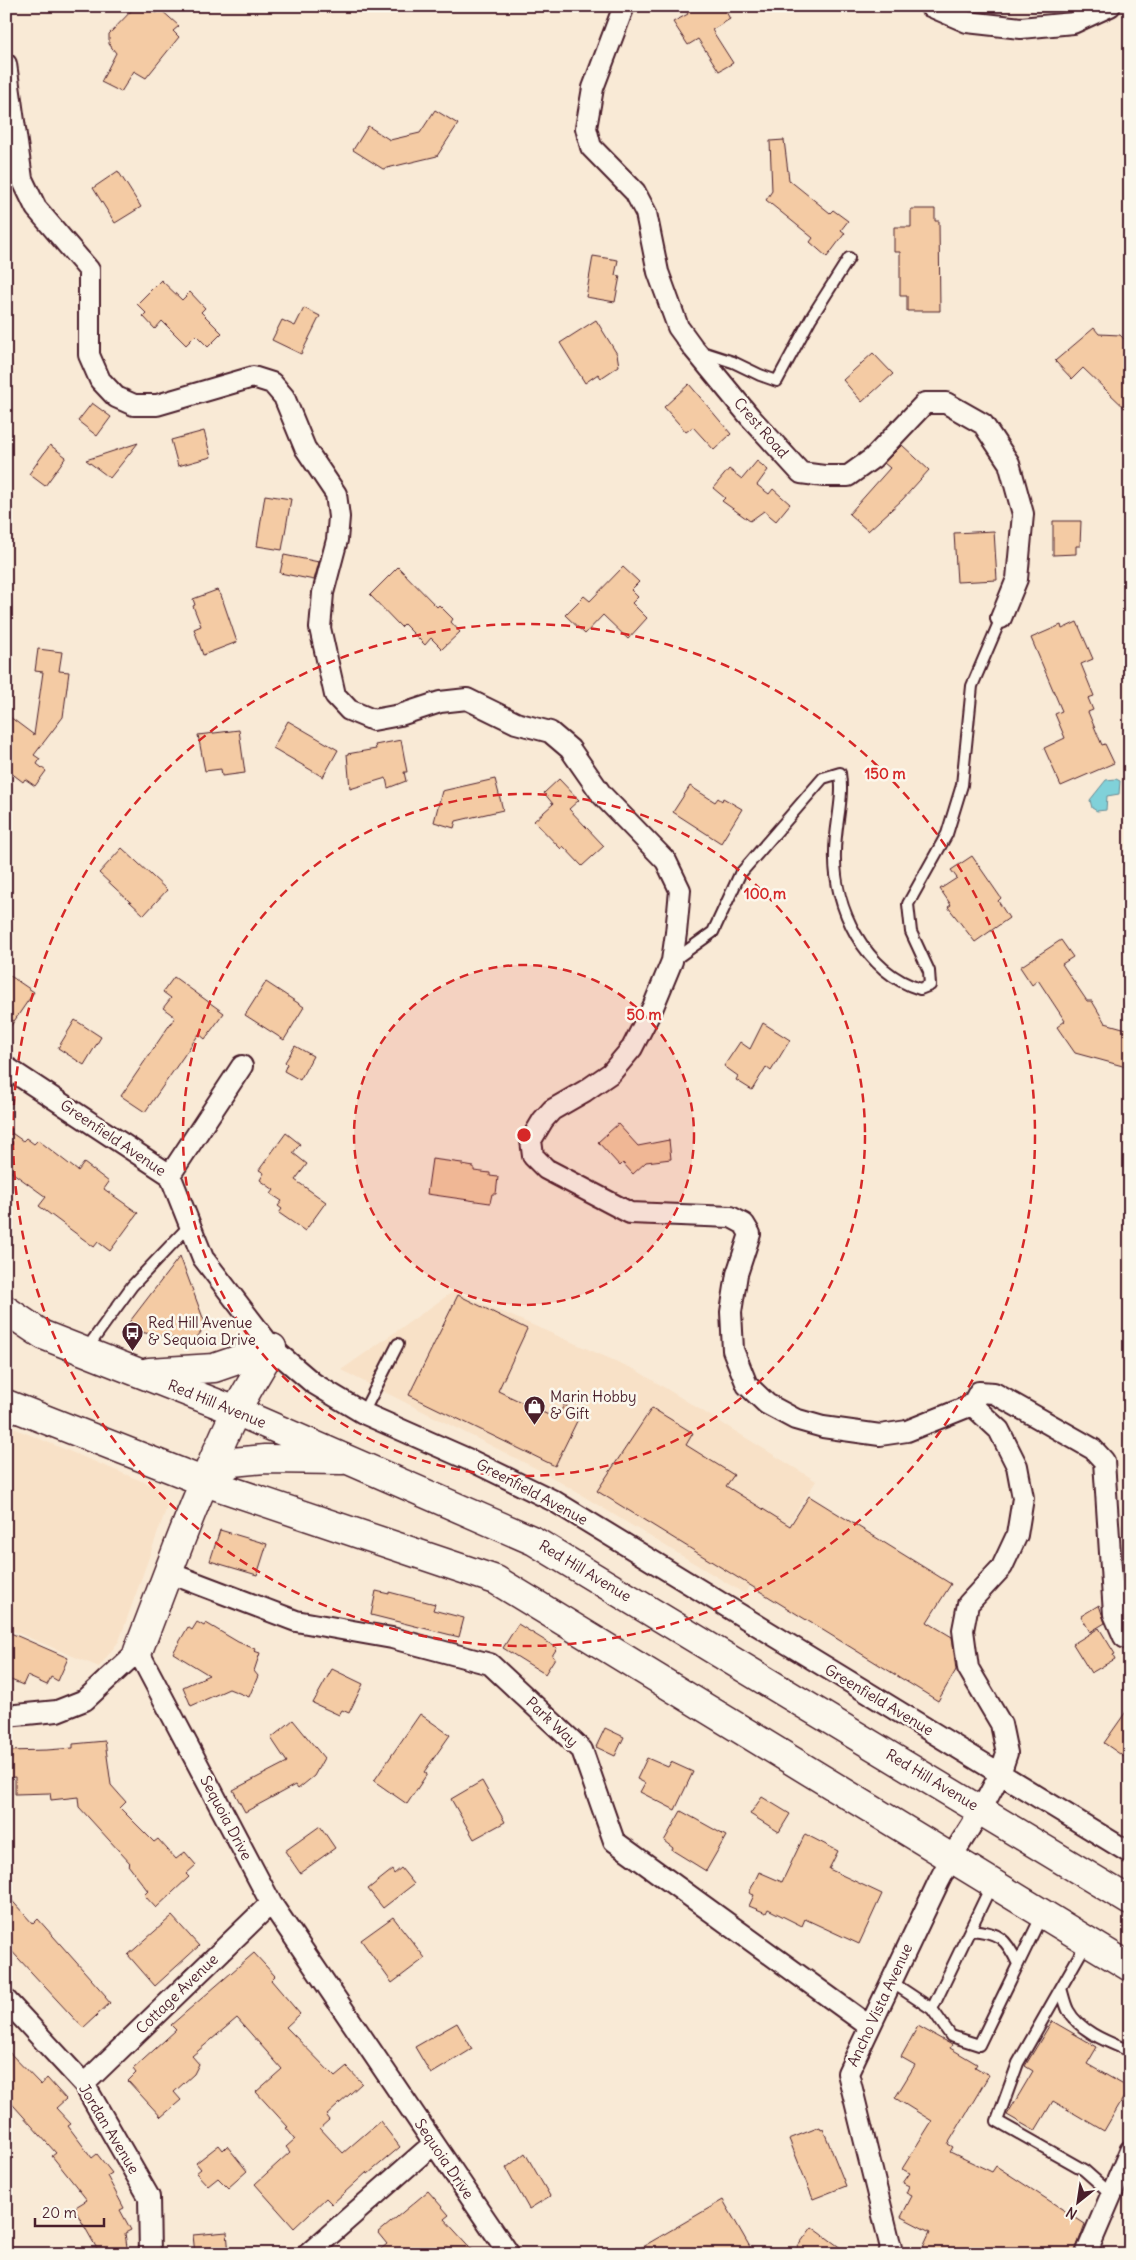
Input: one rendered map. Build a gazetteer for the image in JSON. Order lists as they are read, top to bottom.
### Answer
{
  "streets": {
    "main road": ["Red Hill Avenue"],
    "street": [
      "Crest Road",
      "Greenfield Avenue",
      "Park Way",
      "Sequoia Drive",
      "Cottage Avenue",
      "Ancho Vista Avenue",
      "Jordan Avenue"
    ]
  },
  "crossings": [
    ["Greenfield Avenue", "Ancho Vista Avenue"],
    ["Red Hill Avenue", "Ancho Vista Avenue"],
    ["Park Way", "Ancho Vista Avenue"],
    ["Sequoia Drive", "Cottage Avenue"],
    ["Cottage Avenue", "Jordan Avenue"]
  ],
  "places": {
    "bus stop": ["Red Hill Avenue & Sequoia Drive"],
    "shop": ["Marin Hobby & Gift"]
  },
  "scale_bar": "20 m",
  "north": "bottom left",
  "rings": ["150 m", "100 m", "50 m"]
}
